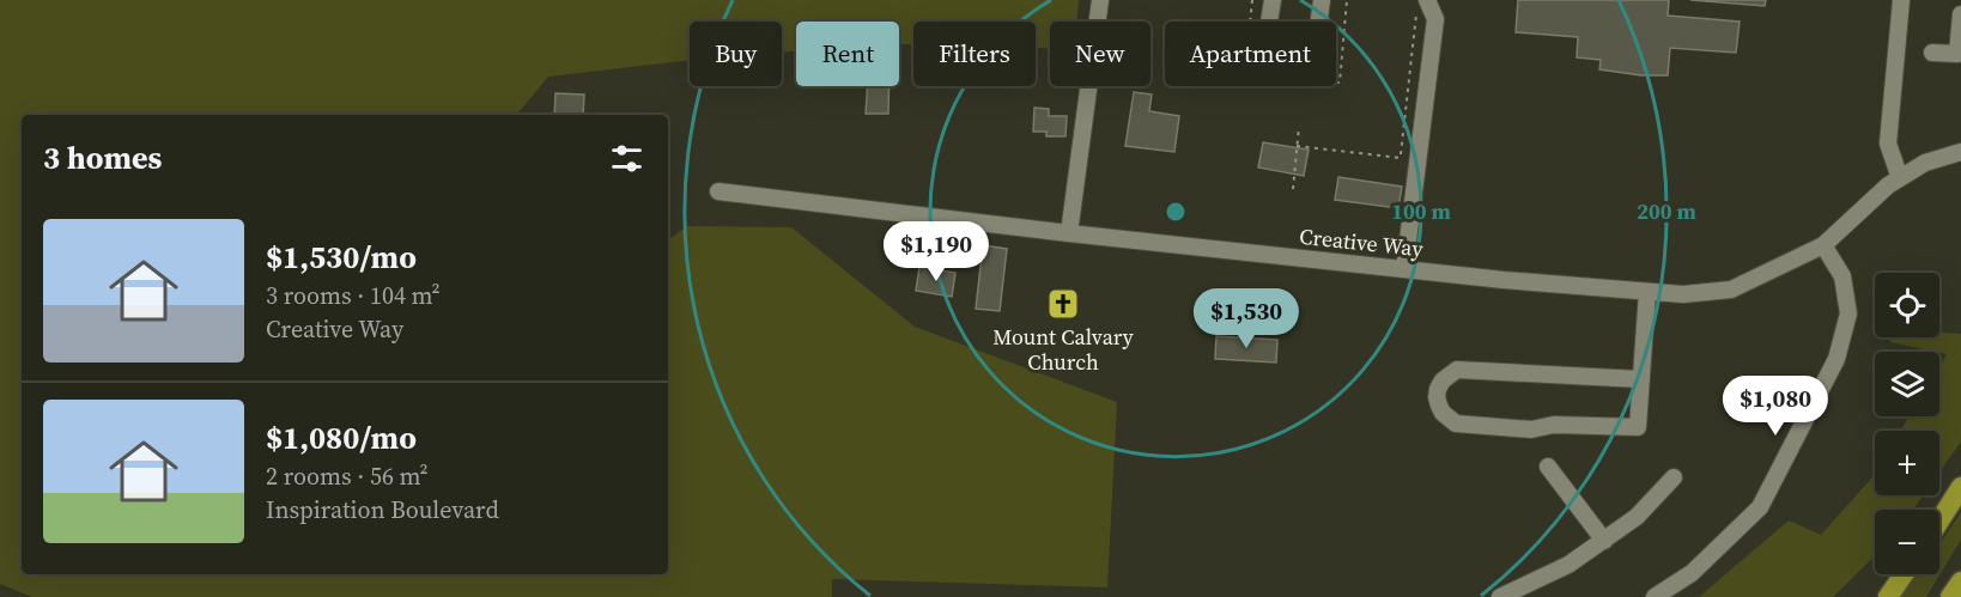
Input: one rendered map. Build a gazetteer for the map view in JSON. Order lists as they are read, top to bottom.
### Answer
{
  "streets": {
    "street": ["Creative Way"]
  },
  "places": {
    "church": ["Mount Calvary Church"]
  },
  "page": {
    "chip": [
      "Buy",
      "Rent",
      "Filters",
      "New",
      "Apartment"
    ],
    "heading": "3 homes",
    "list": [
      {
        "name": "$1,530/mo",
        "note": "3 rooms · 104 m² · Creative Way"
      },
      {
        "name": "$1,080/mo",
        "note": "2 rooms · 56 m² · Inspiration Boulevard"
      }
    ],
    "price": ["$1,190", "$1,530", "$1,080"],
    "map_buttons": ["+", "−"]
  },
  "rings": ["100 m", "200 m"]
}
